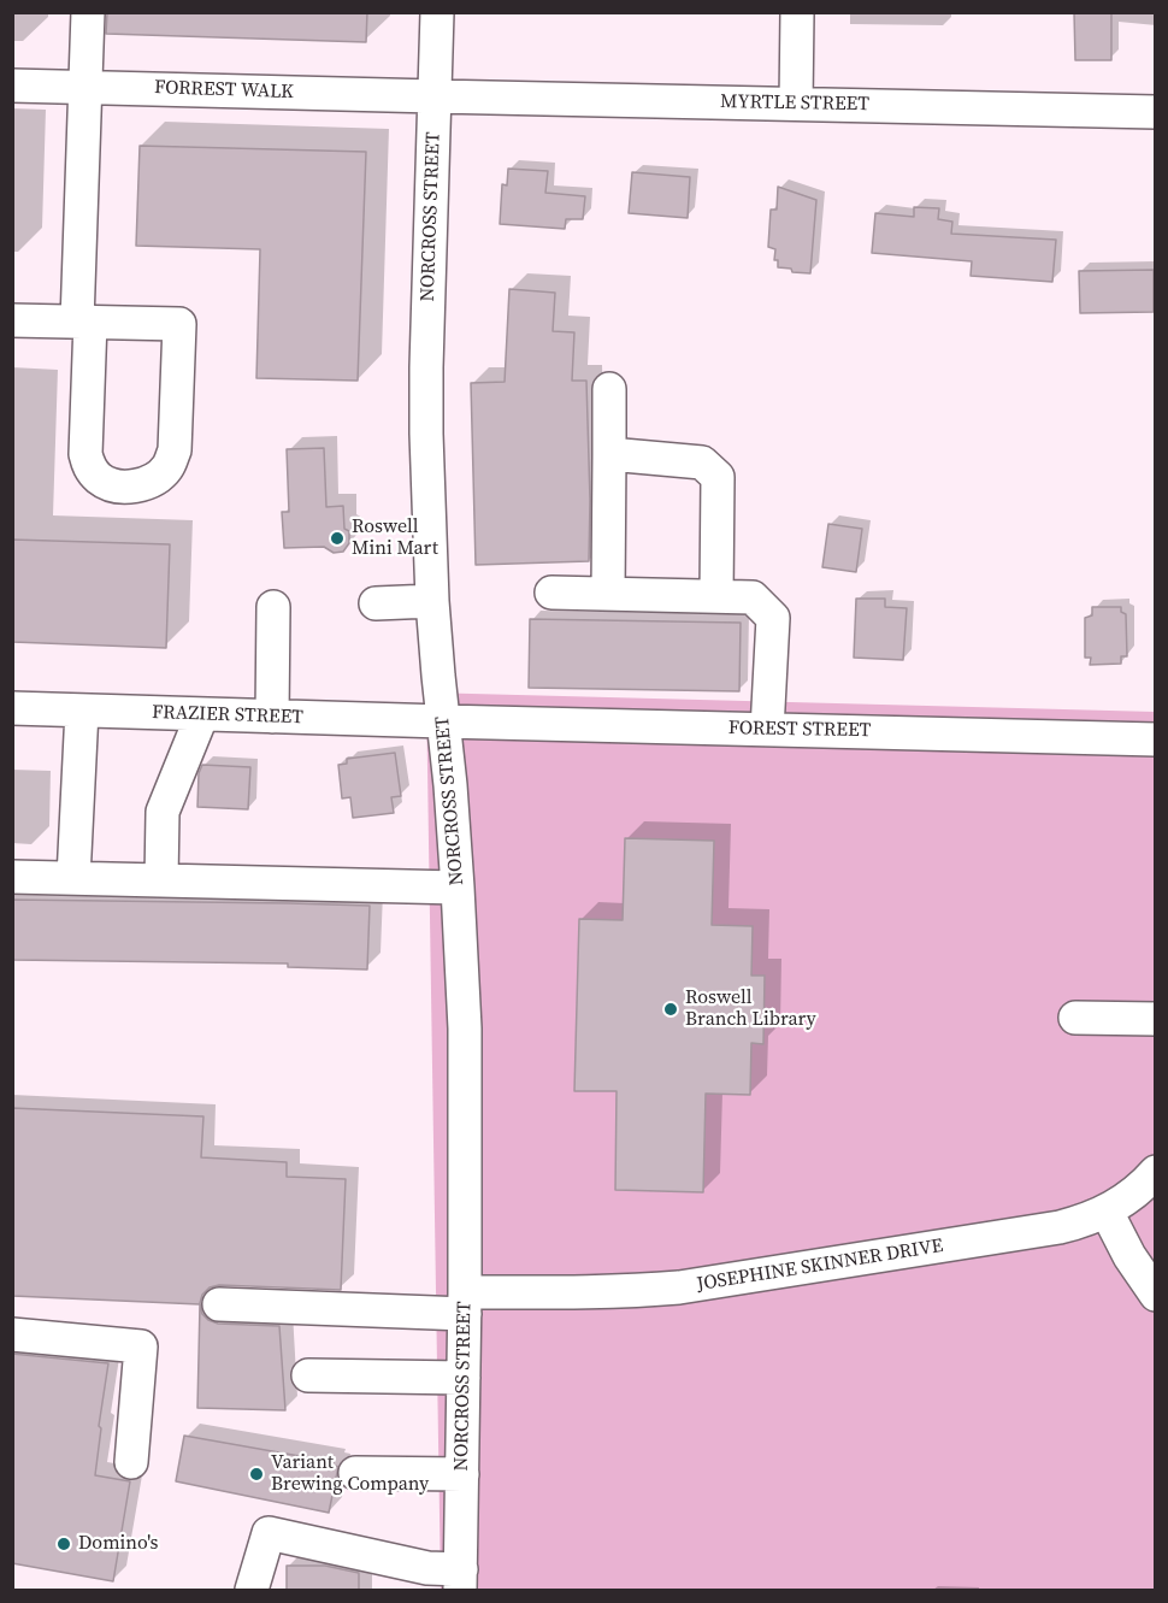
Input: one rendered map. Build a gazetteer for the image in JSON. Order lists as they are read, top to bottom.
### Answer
{
  "streets": {
    "street": [
      "FORREST WALK",
      "MYRTLE STREET",
      "NORCROSS STREET",
      "FRAZIER STREET",
      "FOREST STREET",
      "JOSEPHINE SKINNER DRIVE"
    ]
  },
  "crossings": [
    ["FORREST WALK", "MYRTLE STREET"],
    ["FORREST WALK", "NORCROSS STREET"],
    ["MYRTLE STREET", "NORCROSS STREET"],
    ["NORCROSS STREET", "FRAZIER STREET"],
    ["NORCROSS STREET", "FOREST STREET"],
    ["NORCROSS STREET", "JOSEPHINE SKINNER DRIVE"],
    ["FRAZIER STREET", "FOREST STREET"]
  ],
  "places": [
    "Roswell Mini Mart",
    "Roswell Branch Library",
    "Variant Brewing Company",
    "Domino's"
  ]
}
